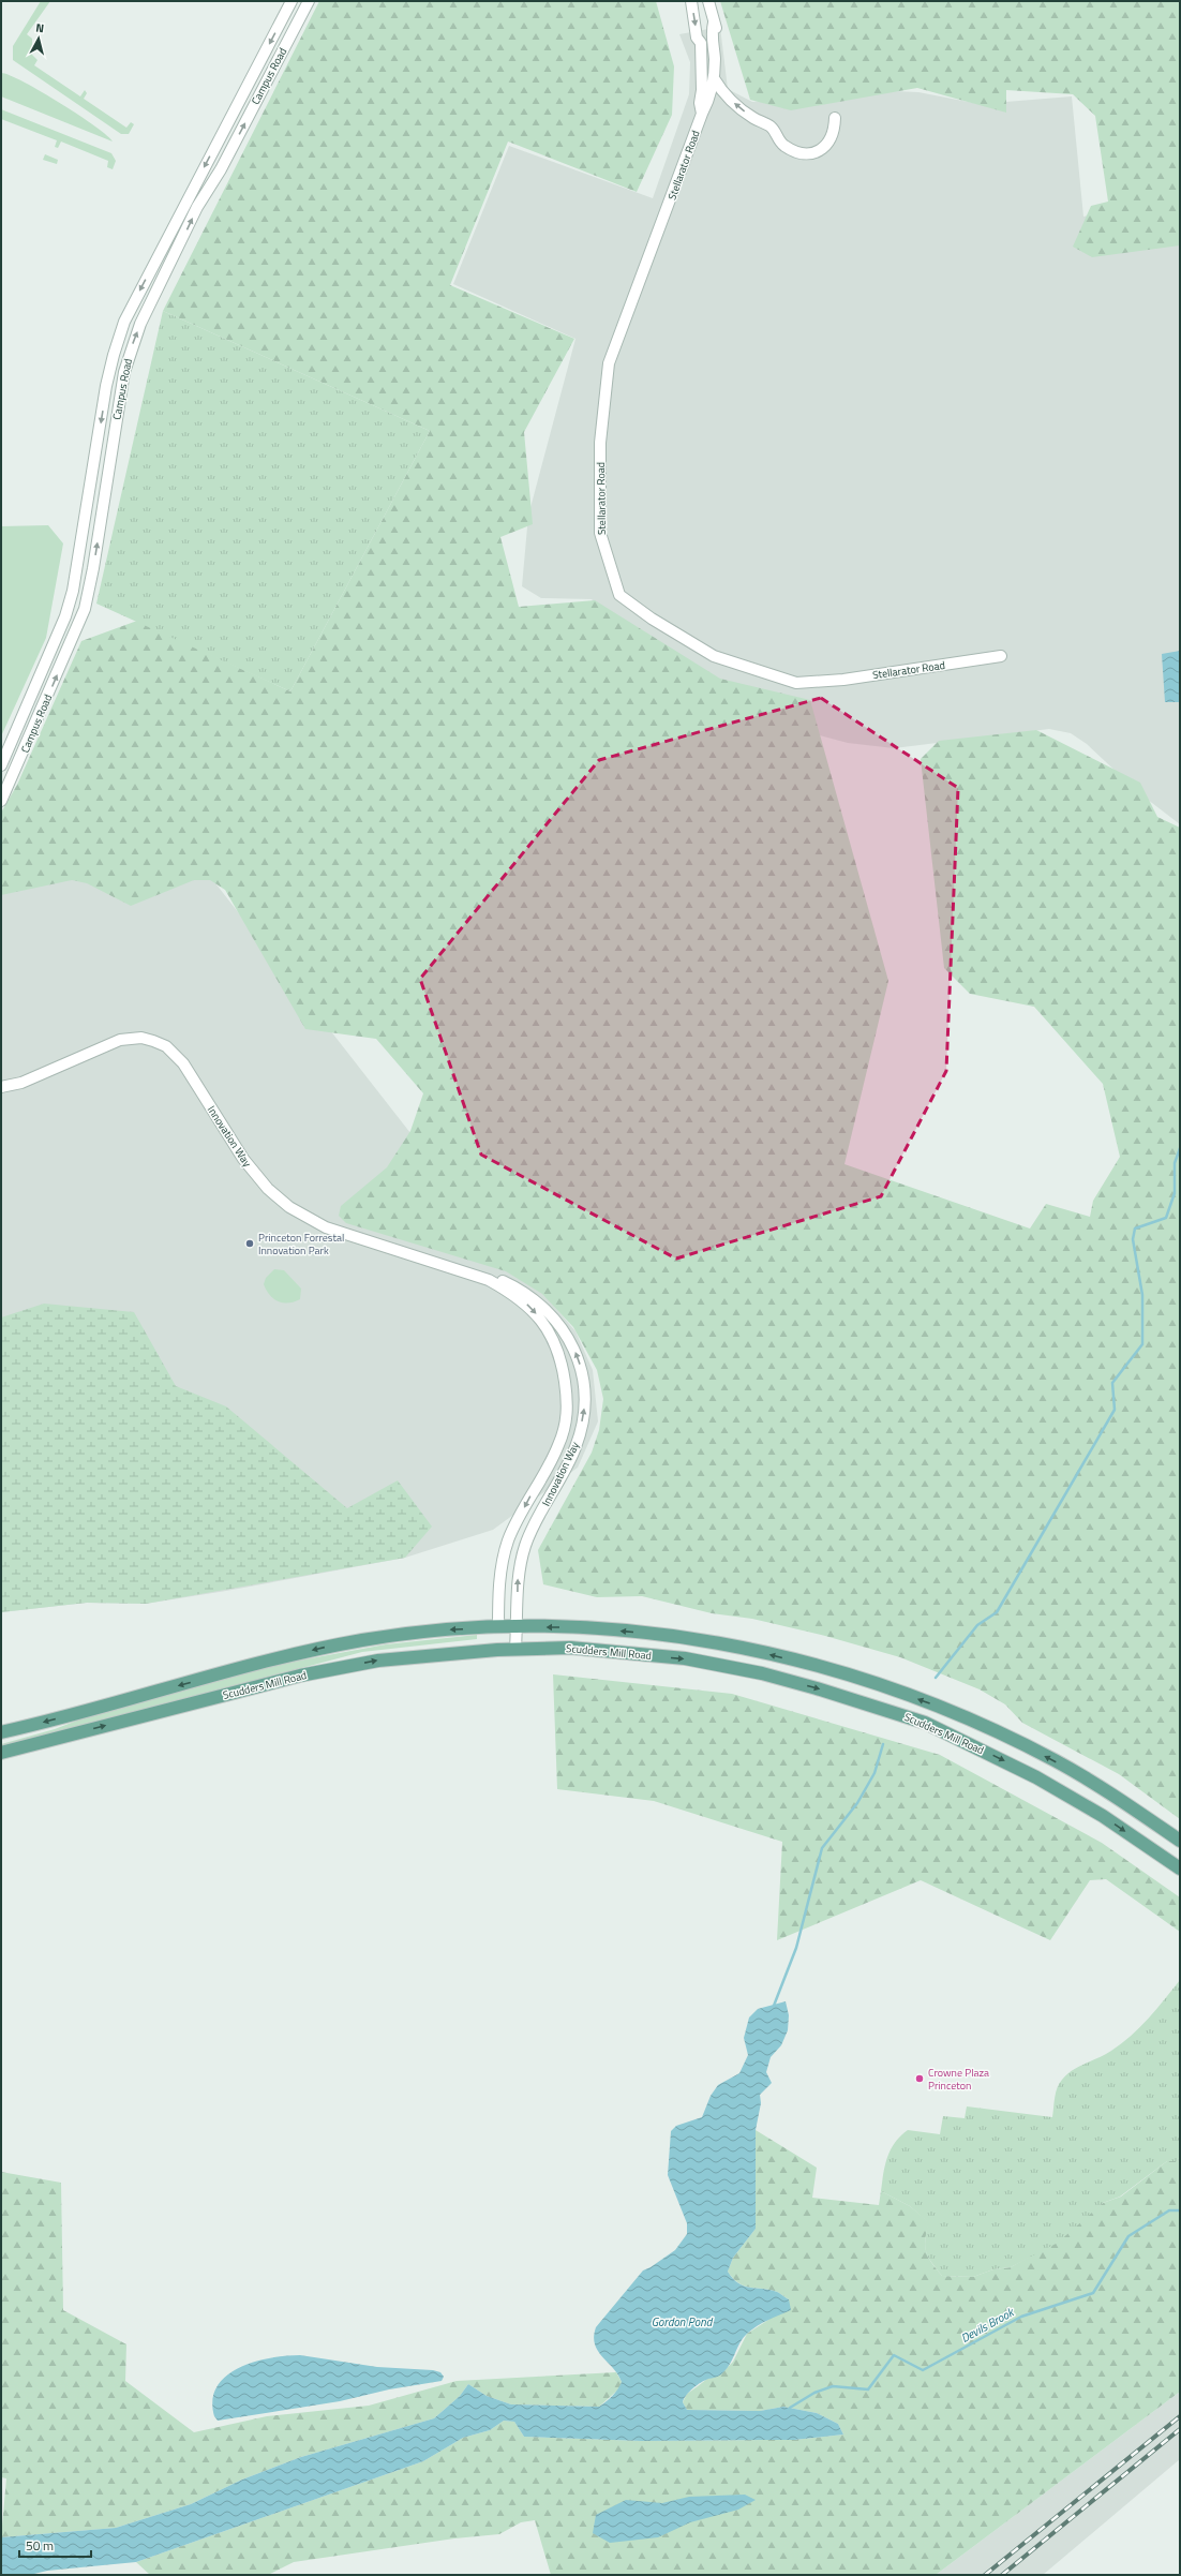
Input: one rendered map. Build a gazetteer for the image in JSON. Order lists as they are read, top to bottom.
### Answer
{
  "streets": {
    "main road": ["Scudders Mill Road"],
    "street": ["Campus Road", "Stellarator Road", "Innovation Way"]
  },
  "crossings": [
    ["Innovation Way", "Scudders Mill Road"]
  ],
  "water": ["Gordon Pond", "Devils Brook"],
  "places": ["Princeton Forrestal Innovation Park", "Crowne Plaza Princeton"],
  "scale_bar": "50 m",
  "north": "top"
}
